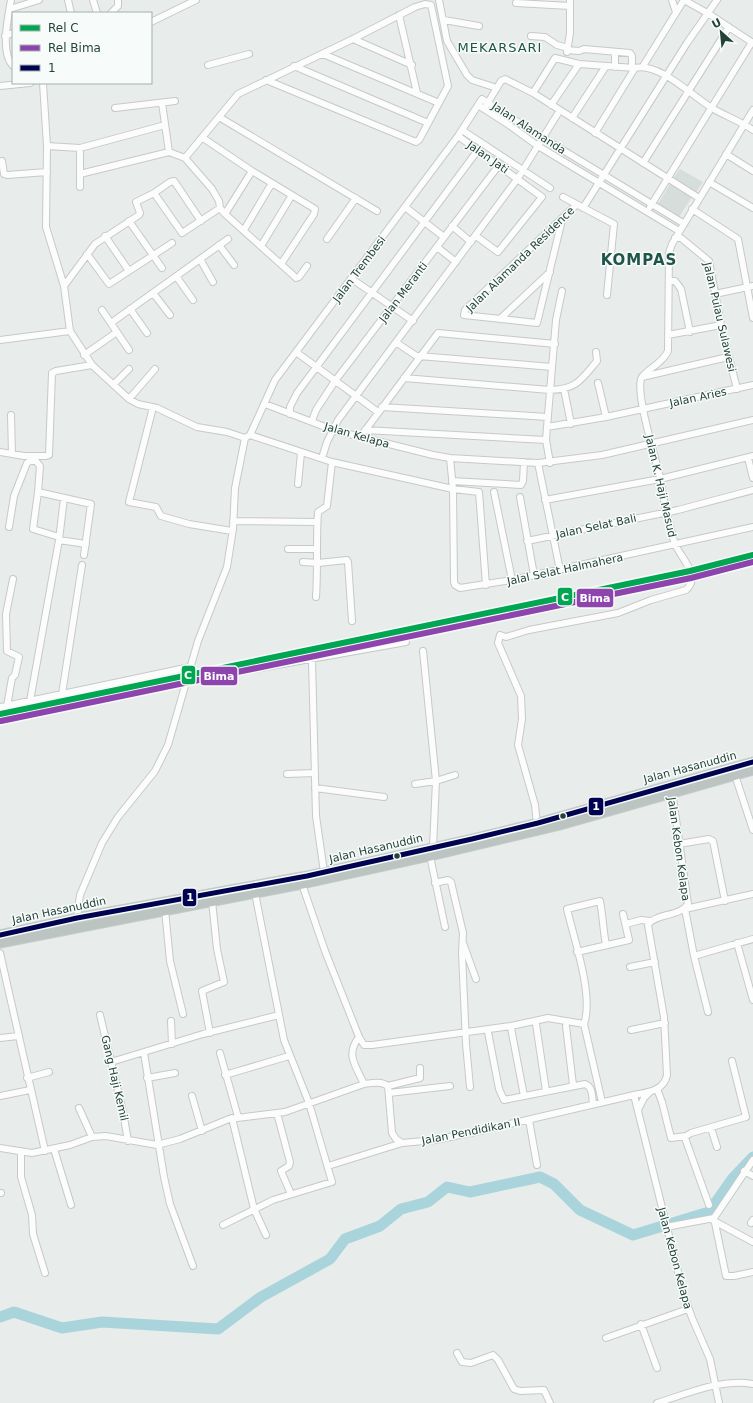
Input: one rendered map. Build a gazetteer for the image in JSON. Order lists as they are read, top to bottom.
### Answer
{
  "streets": {
    "highway": ["Jalan Hasanuddin"],
    "street": [
      "Jalan Alamanda",
      "Jalan Jati",
      "Jalan Alamanda Residence",
      "Jalan Trembesi",
      "Jalan Meranti",
      "Jalan Pulau Sulawesi",
      "Jalan Aries",
      "Jalan Kelapa",
      "Jalan K. Haji Masud",
      "Jalan Selat Bali",
      "Jalal Selat Halmahera",
      "Jalan Kebon Kelapa",
      "Gang Haji Kemil",
      "Jalan Pendidikan II"
    ]
  },
  "crossings": [
    ["Jalan Alamanda", "Jalan Trembesi"],
    ["Jalan Jati", "Jalan Trembesi"],
    ["Jalan Jati", "Jalan Meranti"],
    ["Jalan Trembesi", "Jalan Kelapa"],
    ["Jalan Trembesi", "Jalan Hasanuddin"],
    ["Jalan Meranti", "Jalan Kelapa"],
    ["Jalan Pulau Sulawesi", "Jalan Aries"],
    ["Jalan Aries", "Jalan K. Haji Masud"],
    ["Jalan Kelapa", "Jalan K. Haji Masud"],
    ["Jalan K. Haji Masud", "Jalan Selat Bali"],
    ["Jalan K. Haji Masud", "Jalal Selat Halmahera"],
    ["Jalan K. Haji Masud", "Jalan Hasanuddin"],
    ["Jalan Hasanuddin", "Jalan Kebon Kelapa"],
    ["Jalan Kebon Kelapa", "Jalan Pendidikan II"]
  ],
  "districts": ["MEKARSARI", "KOMPAS"],
  "lines": ["rail line C", "rail line Bima", "transit line 1"],
  "legend": ["Rel C", "Rel Bima", "1"],
  "north": "top left"
}
